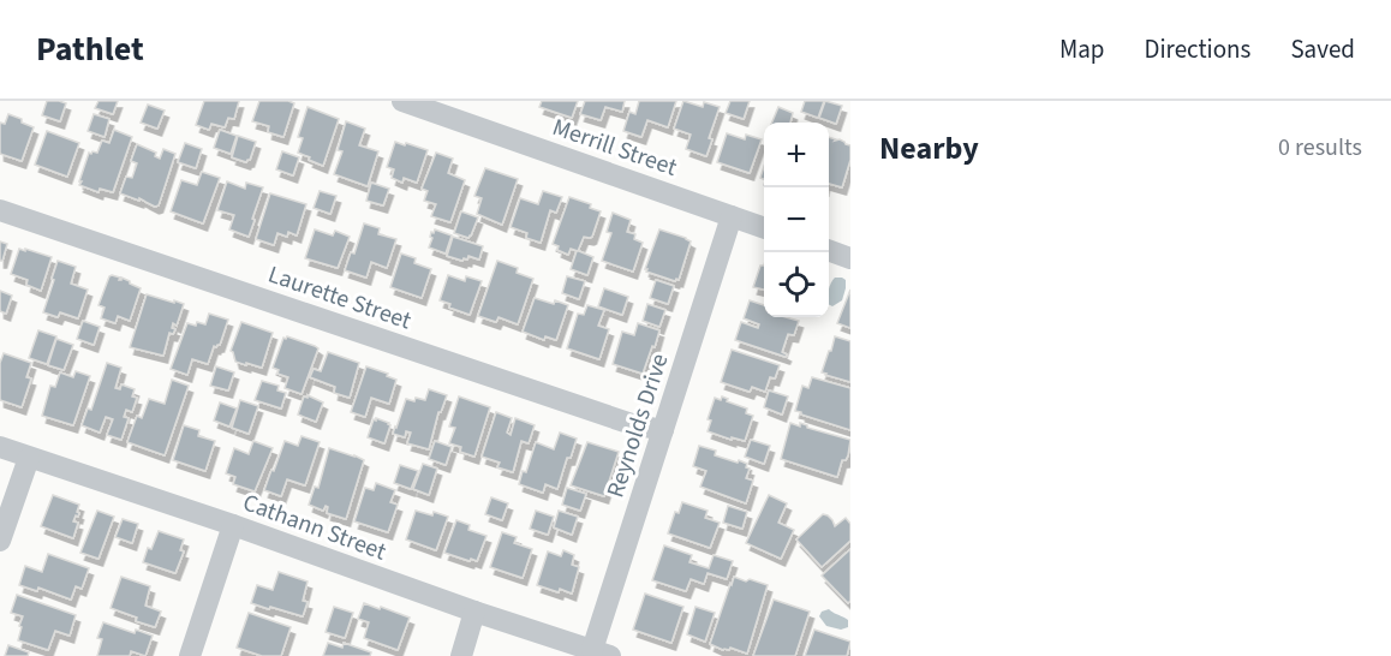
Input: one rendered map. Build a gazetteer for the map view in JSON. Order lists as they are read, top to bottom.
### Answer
{
  "streets": {
    "street": [
      "Merrill Street",
      "Laurette Street",
      "Reynolds Drive",
      "Cathann Street"
    ]
  },
  "crossings": [
    ["Merrill Street", "Reynolds Drive"],
    ["Laurette Street", "Reynolds Drive"],
    ["Reynolds Drive", "Cathann Street"]
  ],
  "page": {
    "header": "Pathlet",
    "nav": ["Map", "Directions", "Saved"],
    "heading": ["Nearby", "0 results"],
    "map_buttons": ["+", "−"]
  }
}
